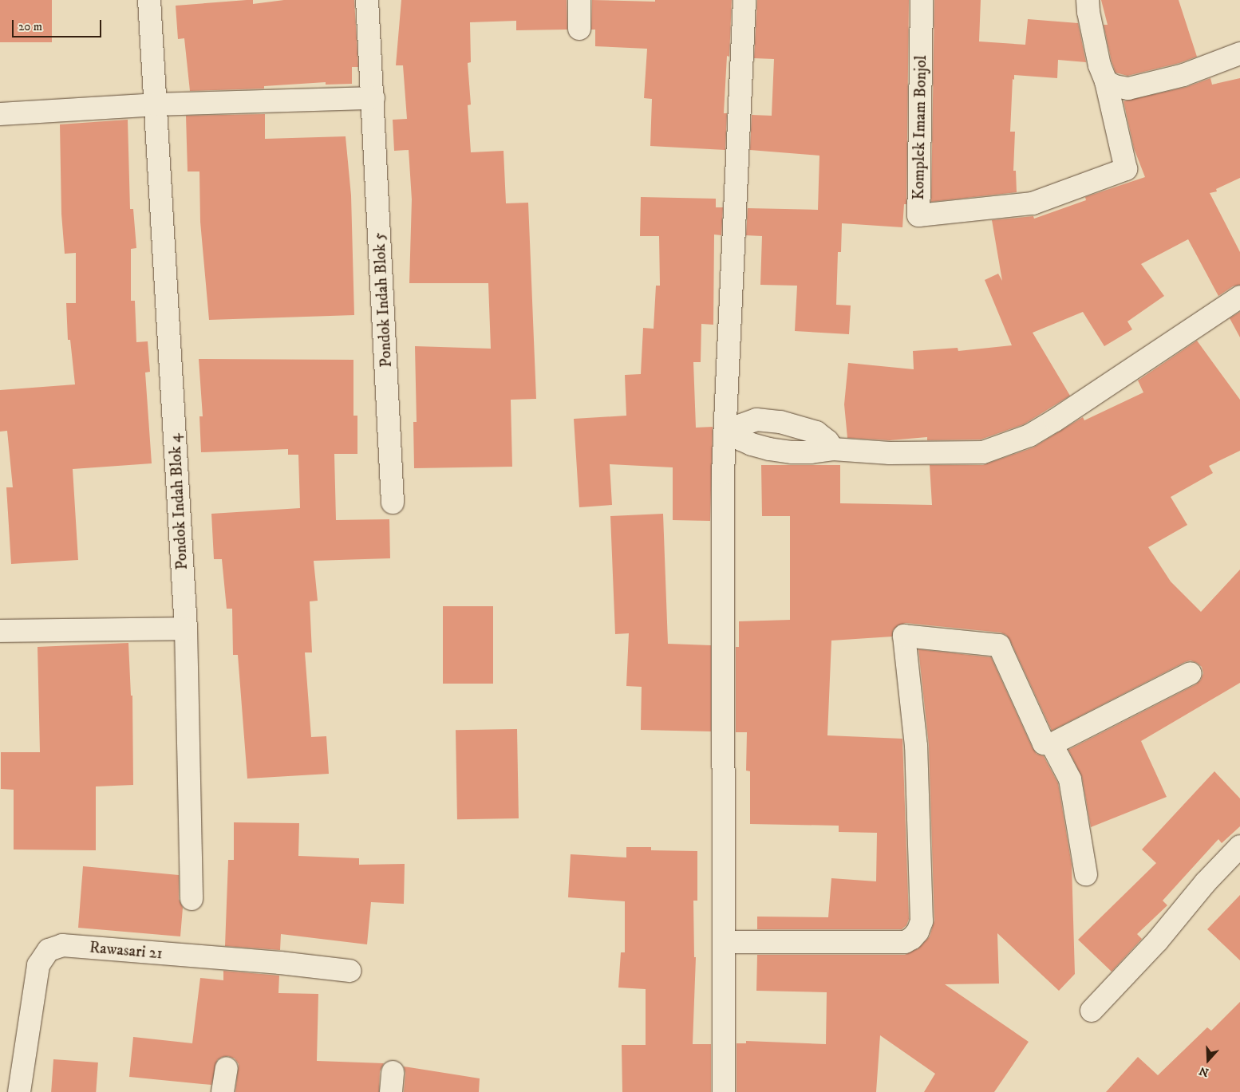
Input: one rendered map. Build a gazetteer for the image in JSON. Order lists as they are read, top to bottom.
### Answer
{
  "streets": {
    "street": [
      "Komplek Imam Bonjol",
      "Pondok Indah Blok 5",
      "Pondok Indah Blok 4",
      "Rawasari 21"
    ]
  },
  "scale_bar": "20 m",
  "north": "bottom"
}
